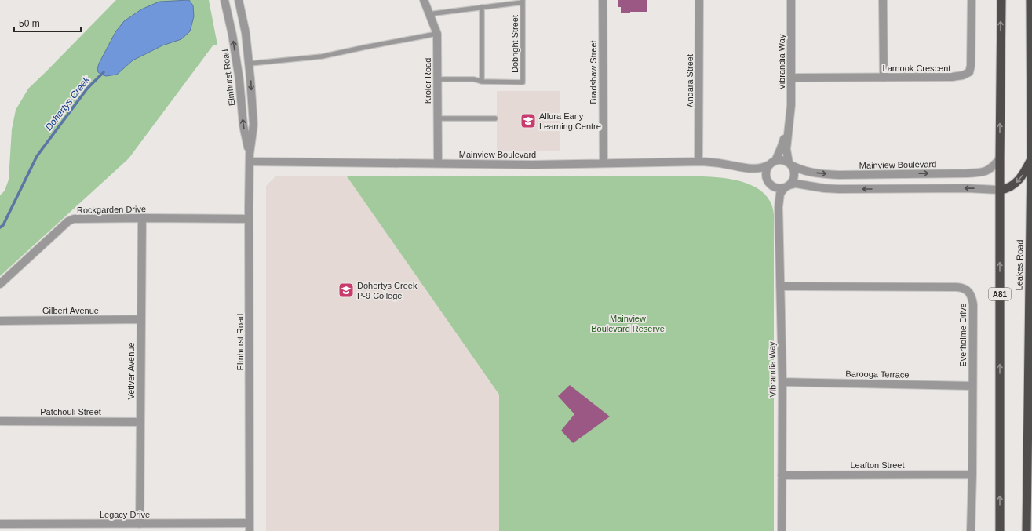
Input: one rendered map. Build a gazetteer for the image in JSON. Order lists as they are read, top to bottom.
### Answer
{
  "streets": {
    "highway": ["Leakes Road", "A81"],
    "street": [
      "Vibrandia Way",
      "Larnook Crescent",
      "Bradshaw Street",
      "Elmhurst Road",
      "Kroler Road",
      "Andara Street",
      "Mainview Boulevard",
      "Rockgarden Drive",
      "Gilbert Avenue",
      "Everholme Drive",
      "Vetiver Avenue",
      "Barooga Terrace",
      "Patchouli Street",
      "Leafton Street",
      "Legacy Drive"
    ],
    "lane": ["Dobright Street"]
  },
  "crossings": [
    ["Dobright Street", "Kroler Road"],
    ["Vibrandia Way", "Larnook Crescent"],
    ["Vibrandia Way", "Mainview Boulevard"],
    ["Vibrandia Way", "Everholme Drive"],
    ["Vibrandia Way", "Barooga Terrace"],
    ["Vibrandia Way", "Leafton Street"],
    ["Bradshaw Street", "Mainview Boulevard"],
    ["Elmhurst Road", "Mainview Boulevard"],
    ["Elmhurst Road", "Rockgarden Drive"],
    ["Elmhurst Road", "Legacy Drive"],
    ["Kroler Road", "Mainview Boulevard"],
    ["Andara Street", "Mainview Boulevard"],
    ["Mainview Boulevard", "A81"],
    ["Rockgarden Drive", "Vetiver Avenue"],
    ["Gilbert Avenue", "Vetiver Avenue"],
    ["Everholme Drive", "Barooga Terrace"],
    ["Everholme Drive", "Leafton Street"],
    ["Vetiver Avenue", "Patchouli Street"],
    ["Vetiver Avenue", "Legacy Drive"]
  ],
  "water": ["Dohertys Creek"],
  "parks": ["Mainview Boulevard Reserve"],
  "places": {
    "school or university": ["Allura Early Learning Centre", "Dohertys Creek P-9 College"]
  },
  "scale_bar": "50 m"
}
